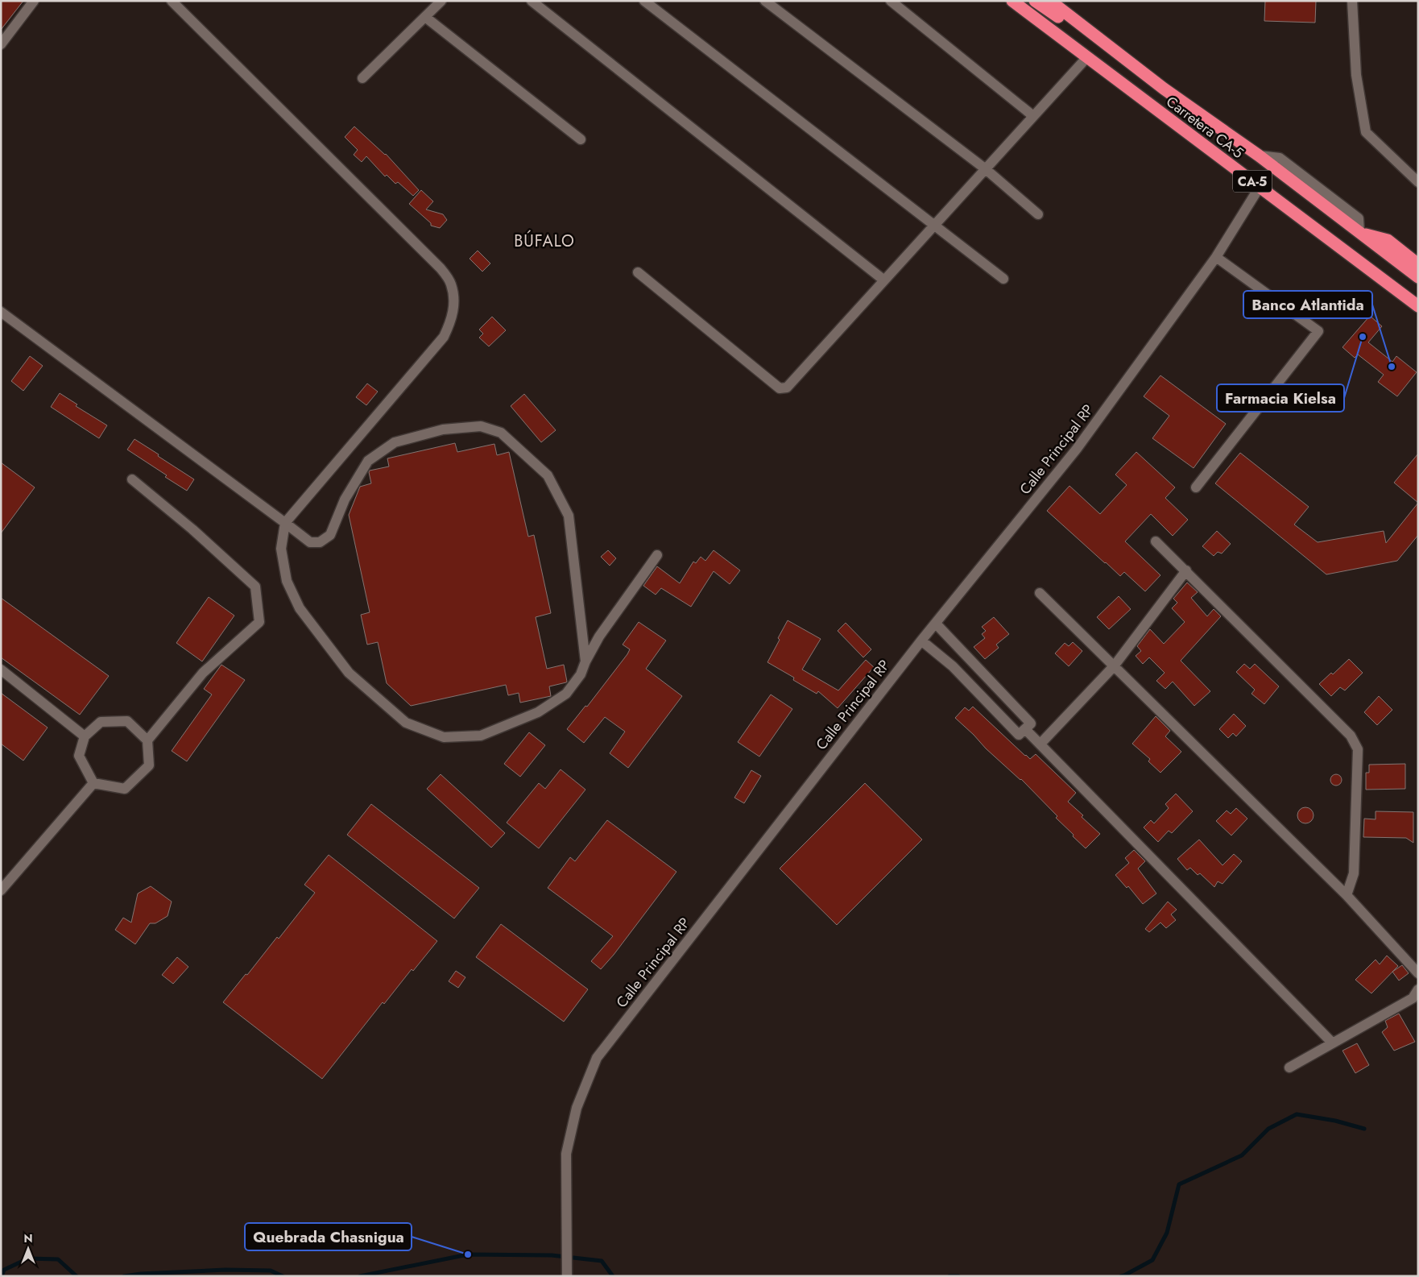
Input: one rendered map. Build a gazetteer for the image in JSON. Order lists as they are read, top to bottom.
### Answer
{
  "streets": {
    "highway": ["Carretera CA-5", "CA-5"],
    "street": ["Calle Principal RP"]
  },
  "crossings": [
    ["Carretera CA-5", "Calle Principal RP"]
  ],
  "districts": ["BÚFALO"],
  "places": ["Farmacia Kielsa", "Banco Atlantida", "Quebrada Chasnigua"],
  "north": "top"
}
